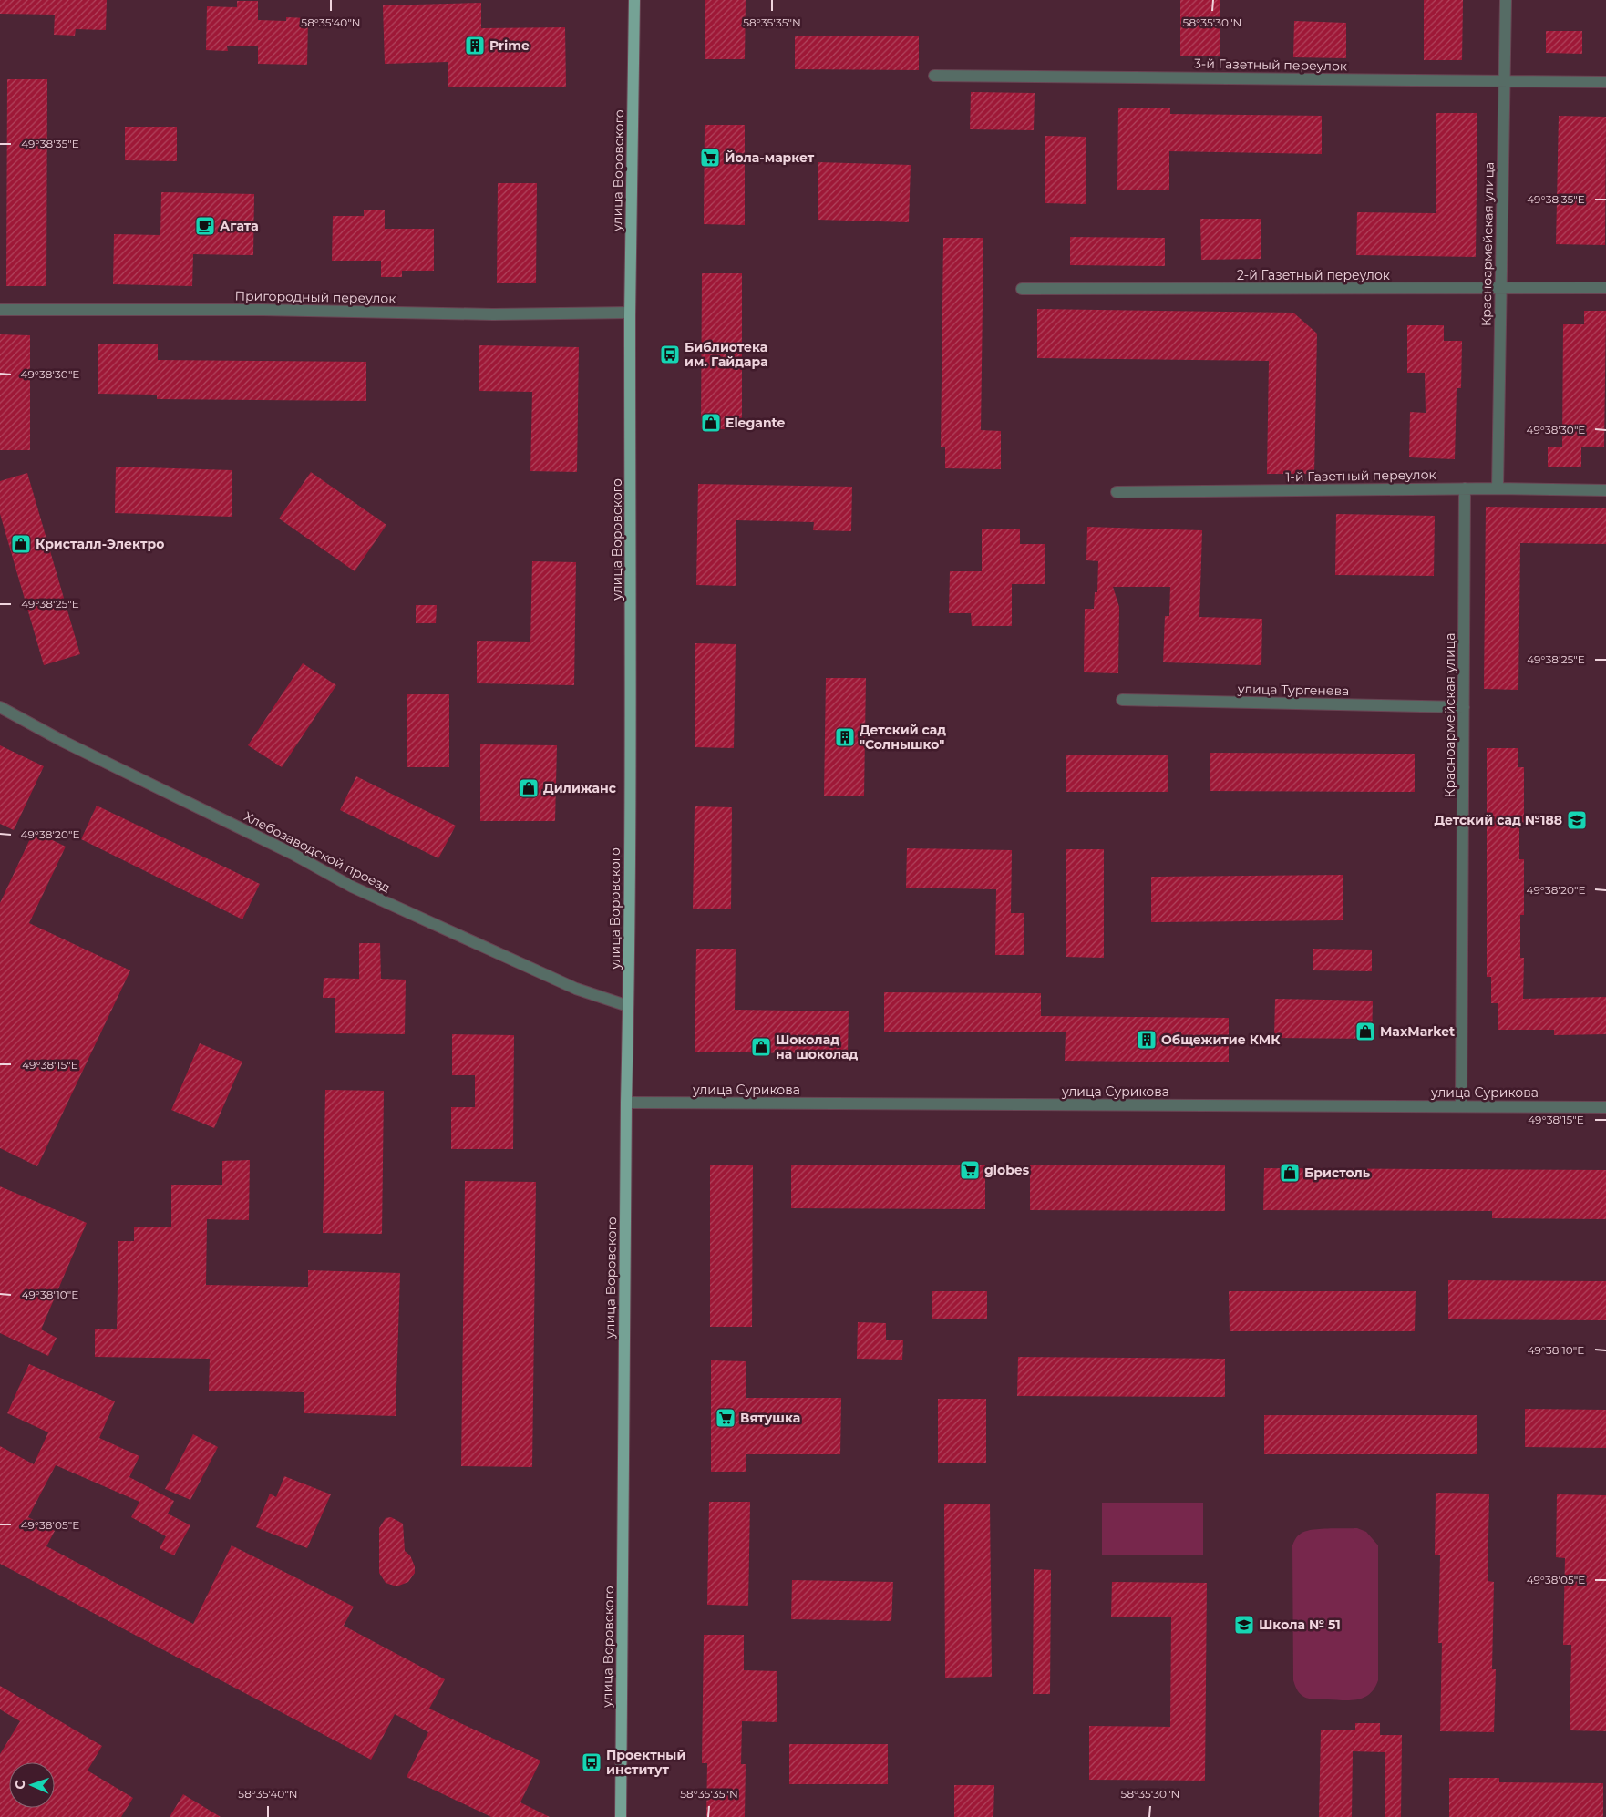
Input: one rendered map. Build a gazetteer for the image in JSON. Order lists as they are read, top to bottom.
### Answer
{
  "streets": {
    "main road": ["улица Воровского"],
    "street": [
      "3-й Газетный переулок",
      "Красноармейская улица",
      "2-й Газетный переулок",
      "Пригородный переулок",
      "1-й Газетный переулок",
      "улица Тургенева",
      "Хлебозаводской проезд",
      "улица Сурикова"
    ]
  },
  "crossings": [
    ["3-й Газетный переулок", "Красноармейская улица"],
    ["улица Воровского", "Пригородный переулок"],
    ["улица Воровского", "Хлебозаводской проезд"],
    ["улица Воровского", "улица Сурикова"],
    ["Красноармейская улица", "2-й Газетный переулок"],
    ["Красноармейская улица", "1-й Газетный переулок"],
    ["Красноармейская улица", "улица Тургенева"],
    ["Красноармейская улица", "улица Сурикова"]
  ],
  "places": {
    "building": ["Prime", "Детский сад \"Солнышко\"", "Общежитие КМК"],
    "supermarket": ["Йола-маркет", "globes", "Вятушка"],
    "cafe": ["Агата"],
    "bus stop": ["Библиотека им. Гайдара", "Проектный институт"],
    "shop": [
      "Elegante",
      "Кристалл-Электро",
      "Дилижанс",
      "MaxMarket",
      "Шоколад на шоколад",
      "Бристоль"
    ],
    "school or university": ["Детский сад №188", "Школа № 51"]
  },
  "north": "left",
  "coordinates": [
    "58°35'40\"N",
    "58°35'35\"N",
    "58°35'30\"N",
    "49°38'35\"E",
    "49°38'30\"E",
    "49°38'25\"E",
    "49°38'20\"E",
    "49°38'15\"E",
    "49°38'10\"E",
    "49°38'05\"E"
  ]
}
